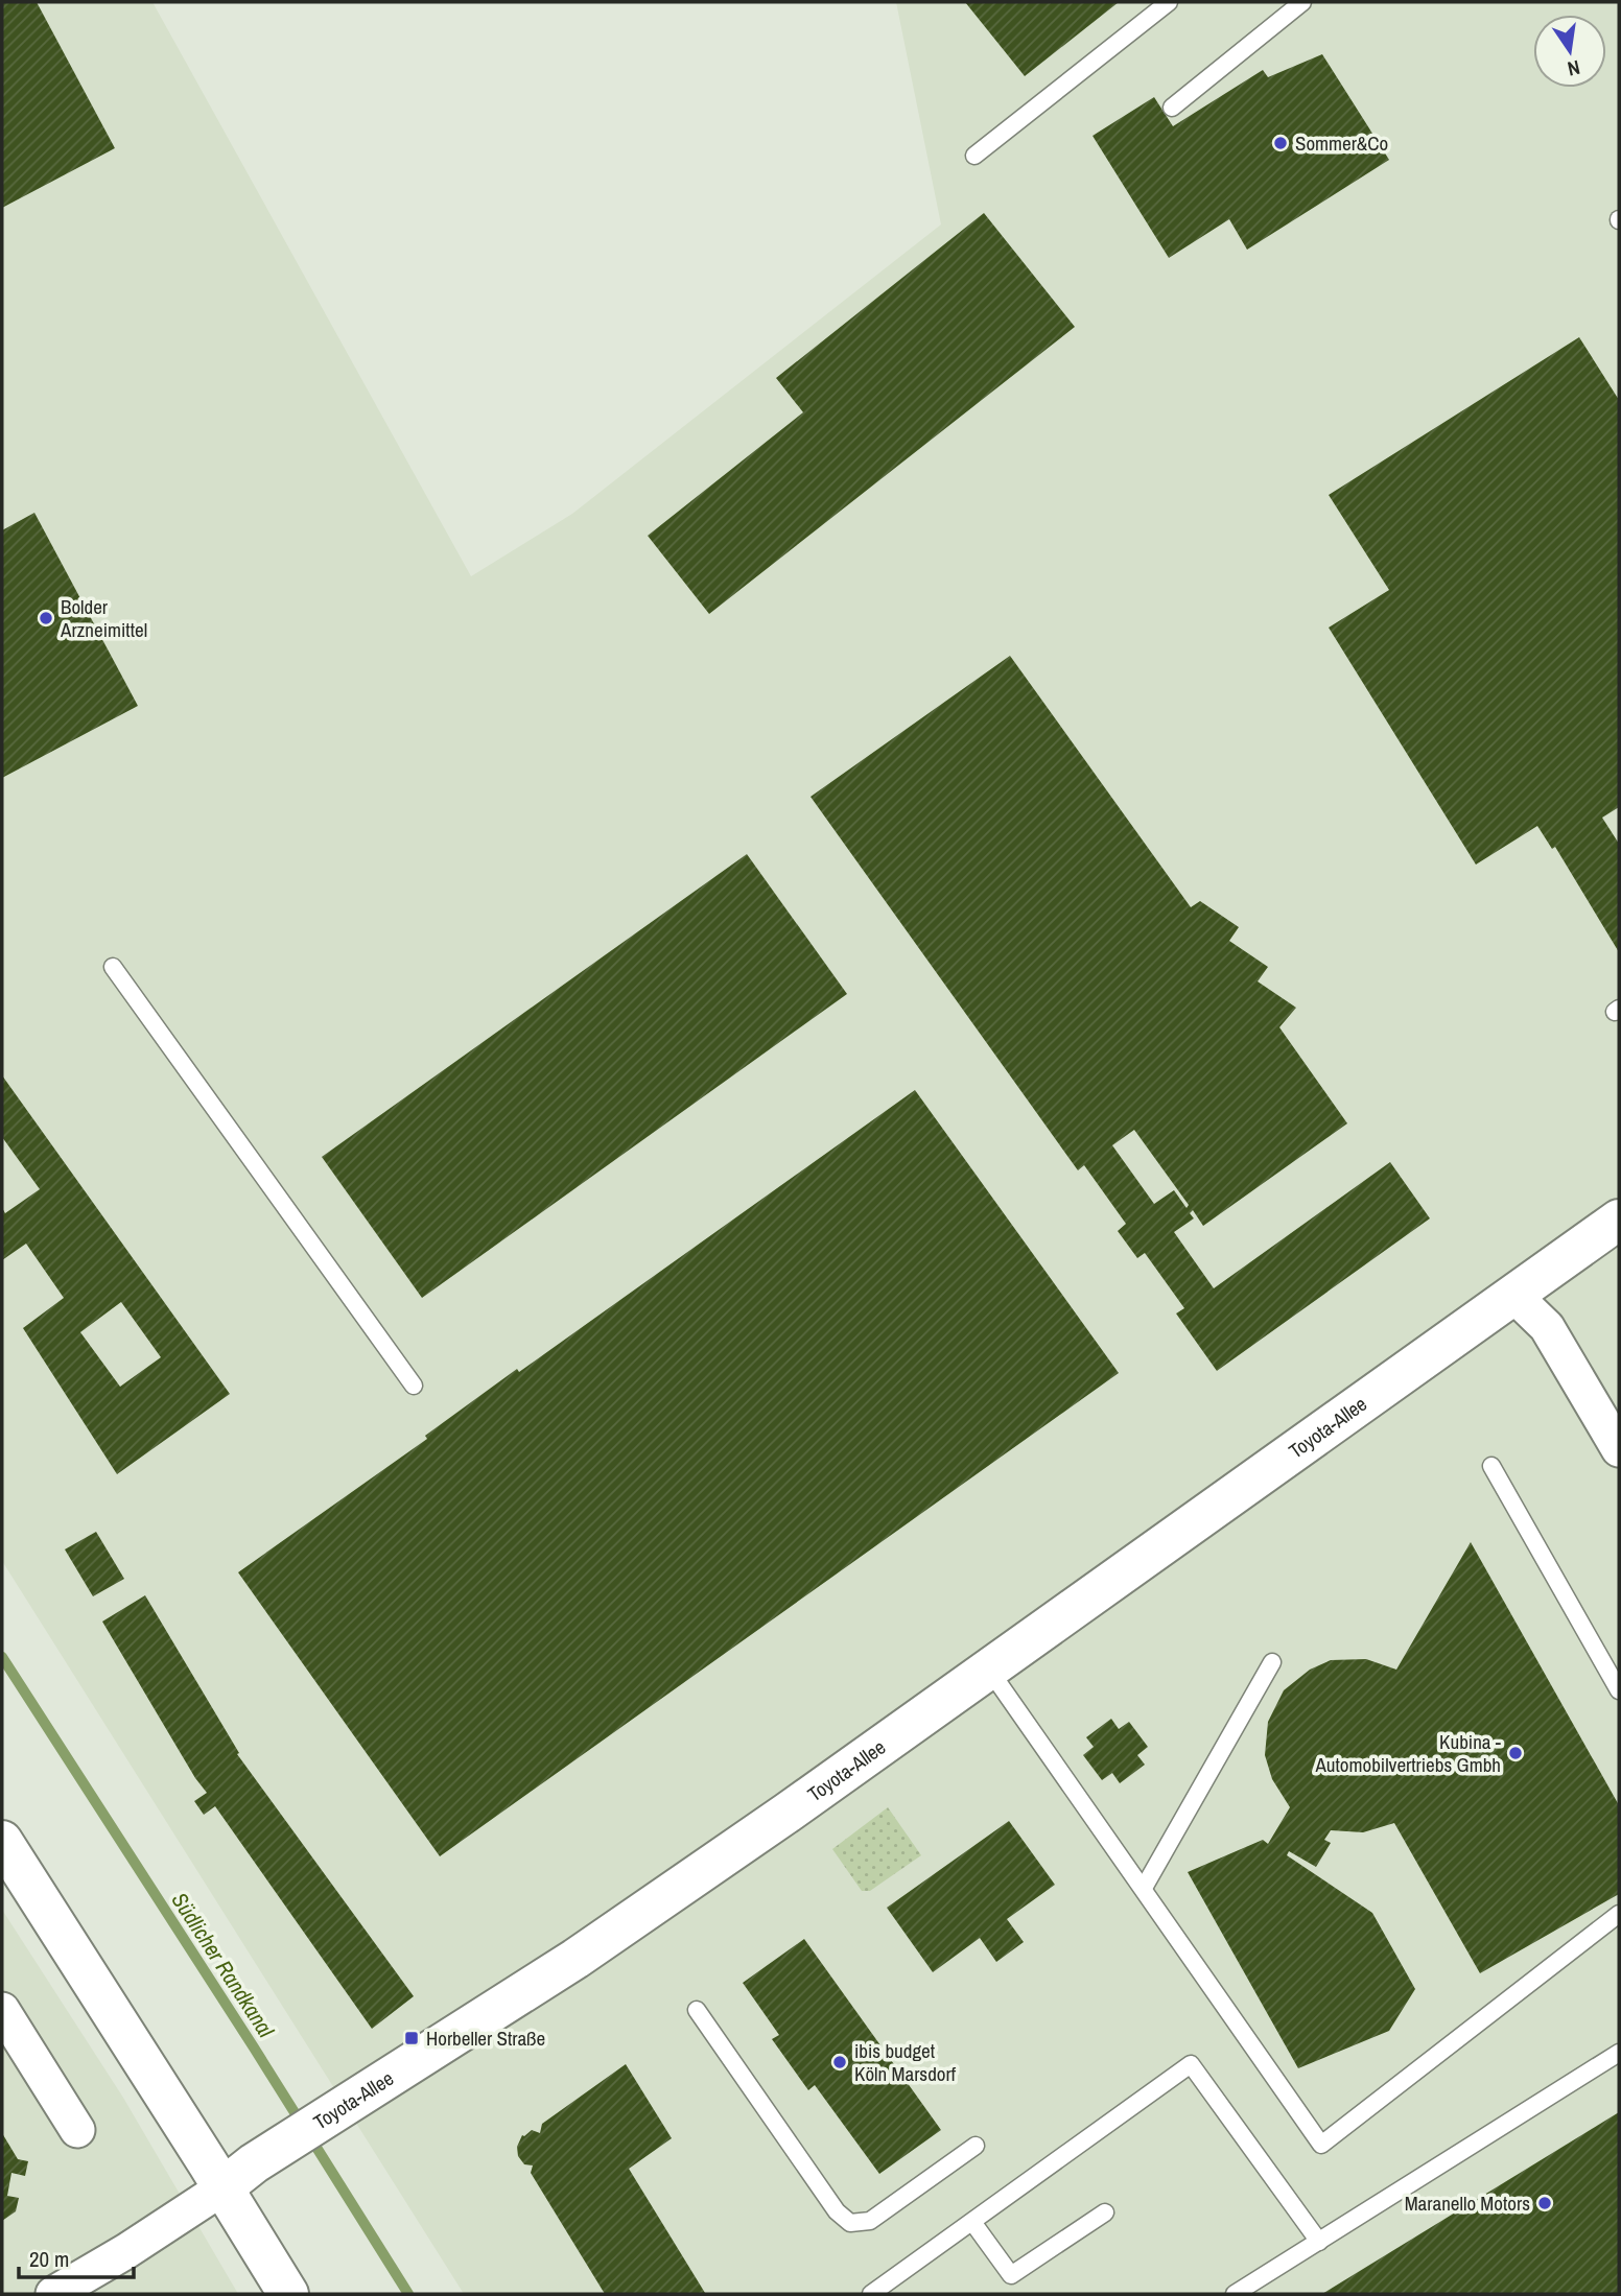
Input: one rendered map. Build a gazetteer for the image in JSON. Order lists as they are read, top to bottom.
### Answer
{
  "streets": {
    "street": ["Toyota-Allee"]
  },
  "water": ["Südlicher Randkanal"],
  "places": {
    "other": [
      "Sommer&Co",
      "Bolder Arzneimittel",
      "Kubina - Automobilvertriebs Gmbh",
      "ibis budget Köln Marsdorf",
      "Maranello Motors"
    ],
    "transit": ["Horbeller Straße"]
  },
  "scale_bar": "20 m",
  "north": "bottom"
}
